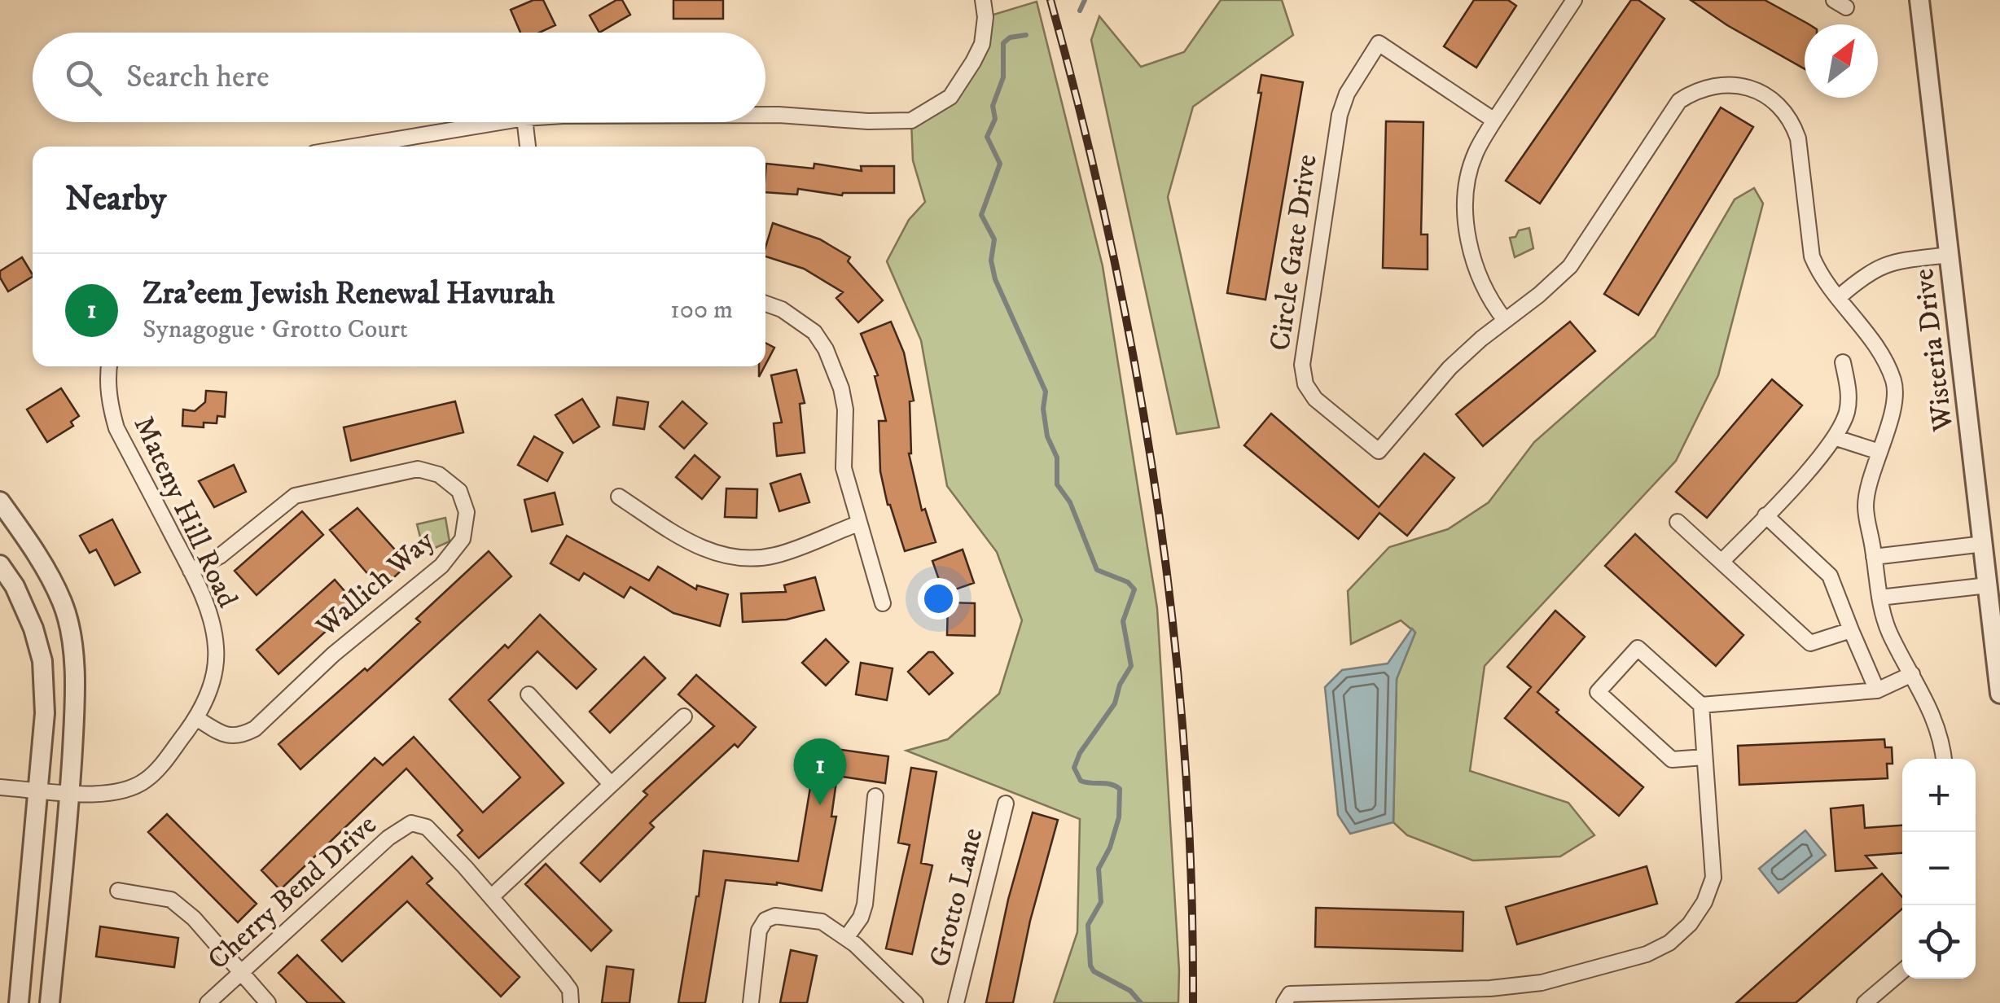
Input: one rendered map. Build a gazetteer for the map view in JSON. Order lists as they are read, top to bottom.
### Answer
{
  "streets": {
    "street": [
      "Circle Gate Drive",
      "Wisteria Drive",
      "Mateny Hill Road",
      "Wallich Way",
      "Cherry Bend Drive",
      "Grotto Lane"
    ]
  },
  "crossings": [
    ["Mateny Hill Road", "Wallich Way"]
  ],
  "north": "top right",
  "page": {
    "search": "Search here",
    "heading": "Nearby",
    "list": [
      {
        "mark": "1",
        "name": "Zra'eem Jewish Renewal Havurah",
        "note": "Synagogue · Grotto Court",
        "value": "100 m"
      }
    ],
    "pins": "1",
    "map_buttons": ["+", "−"]
  }
}
